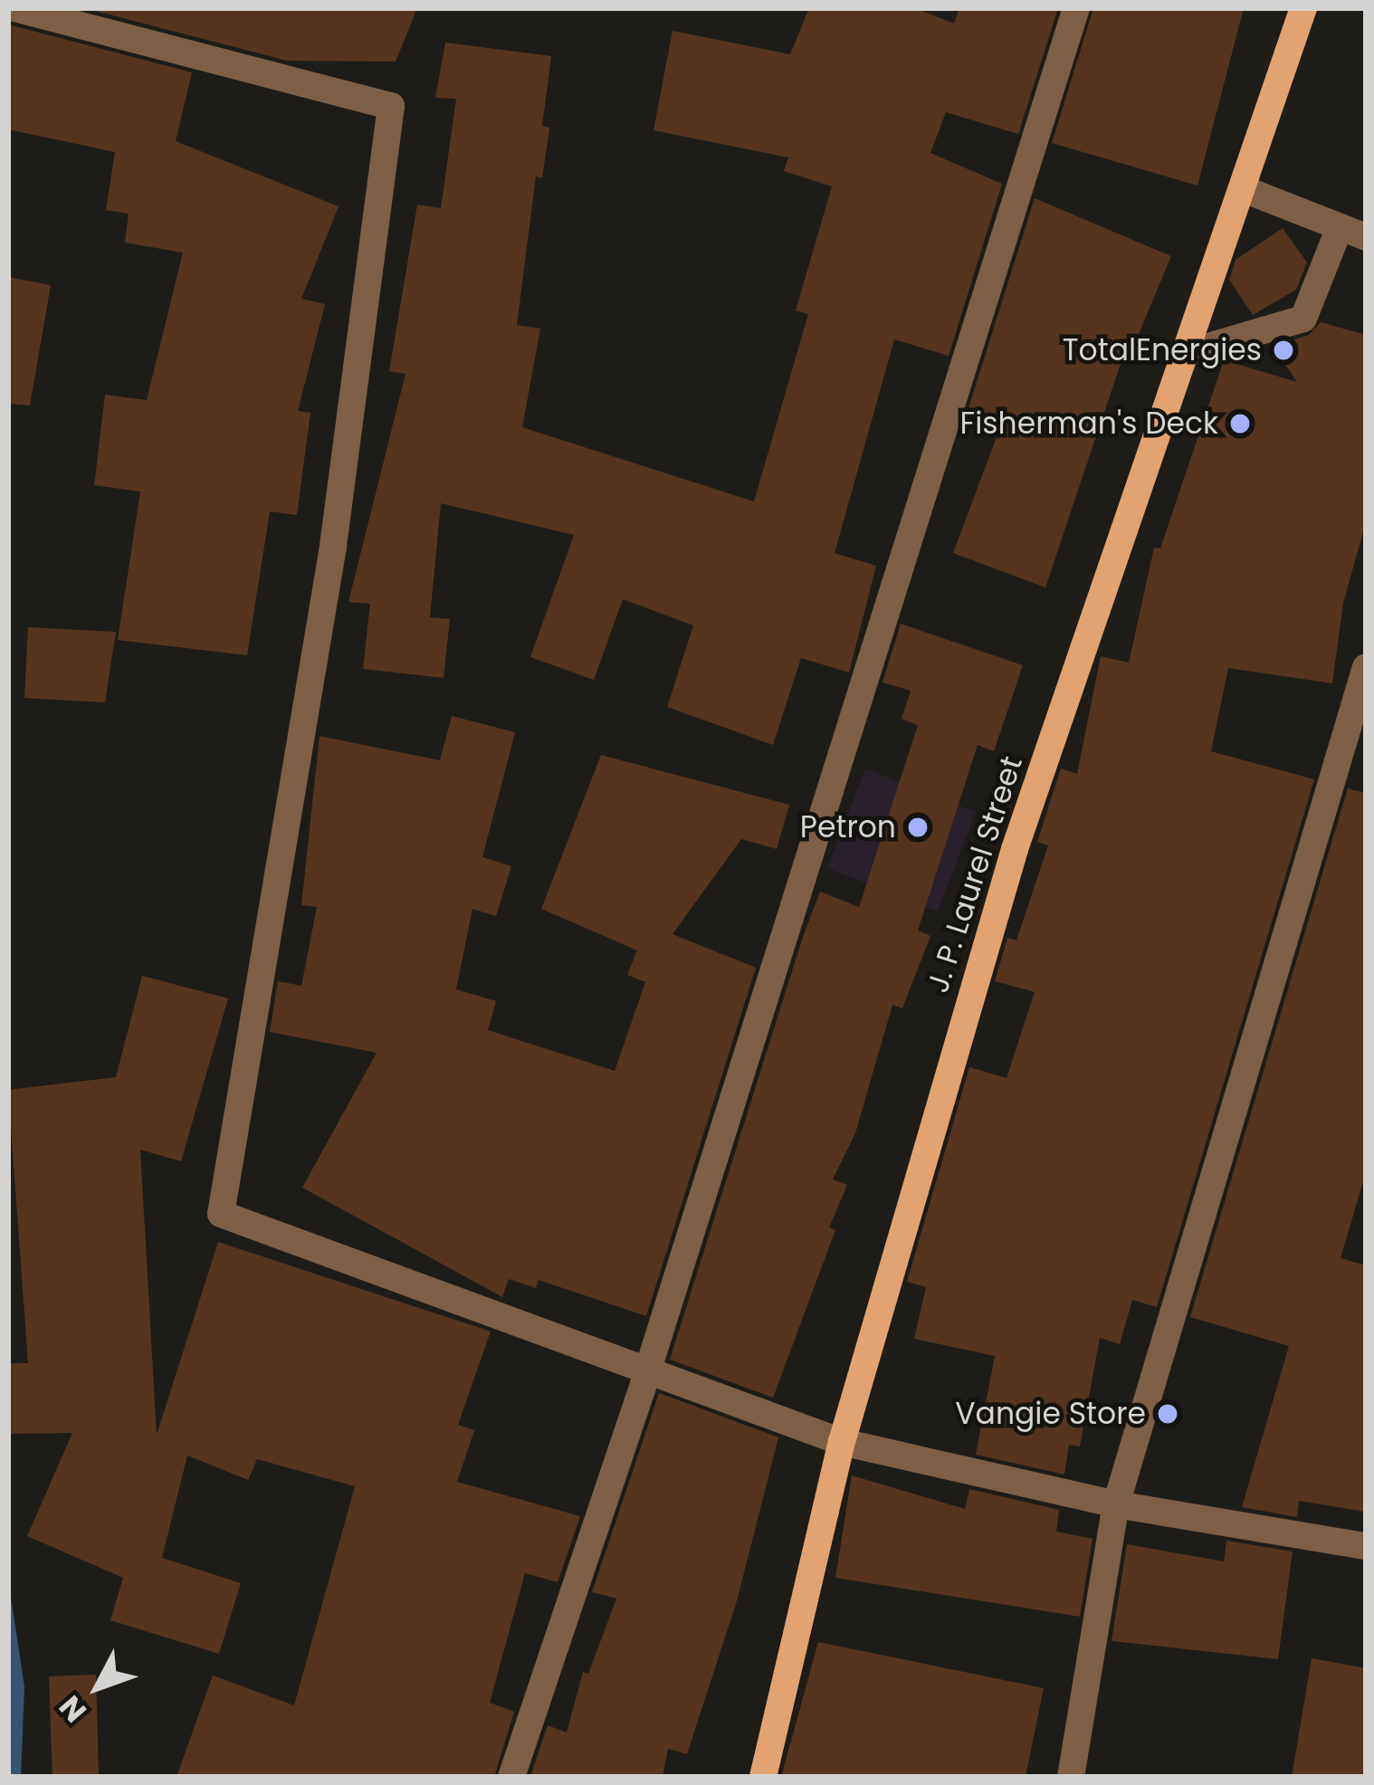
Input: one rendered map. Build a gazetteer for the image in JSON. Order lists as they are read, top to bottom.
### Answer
{
  "streets": {
    "main road": ["J. P. Laurel Street"]
  },
  "places": [
    "TotalEnergies",
    "Fisherman's Deck",
    "Petron",
    "Vangie Store"
  ],
  "north": "bottom left"
}
